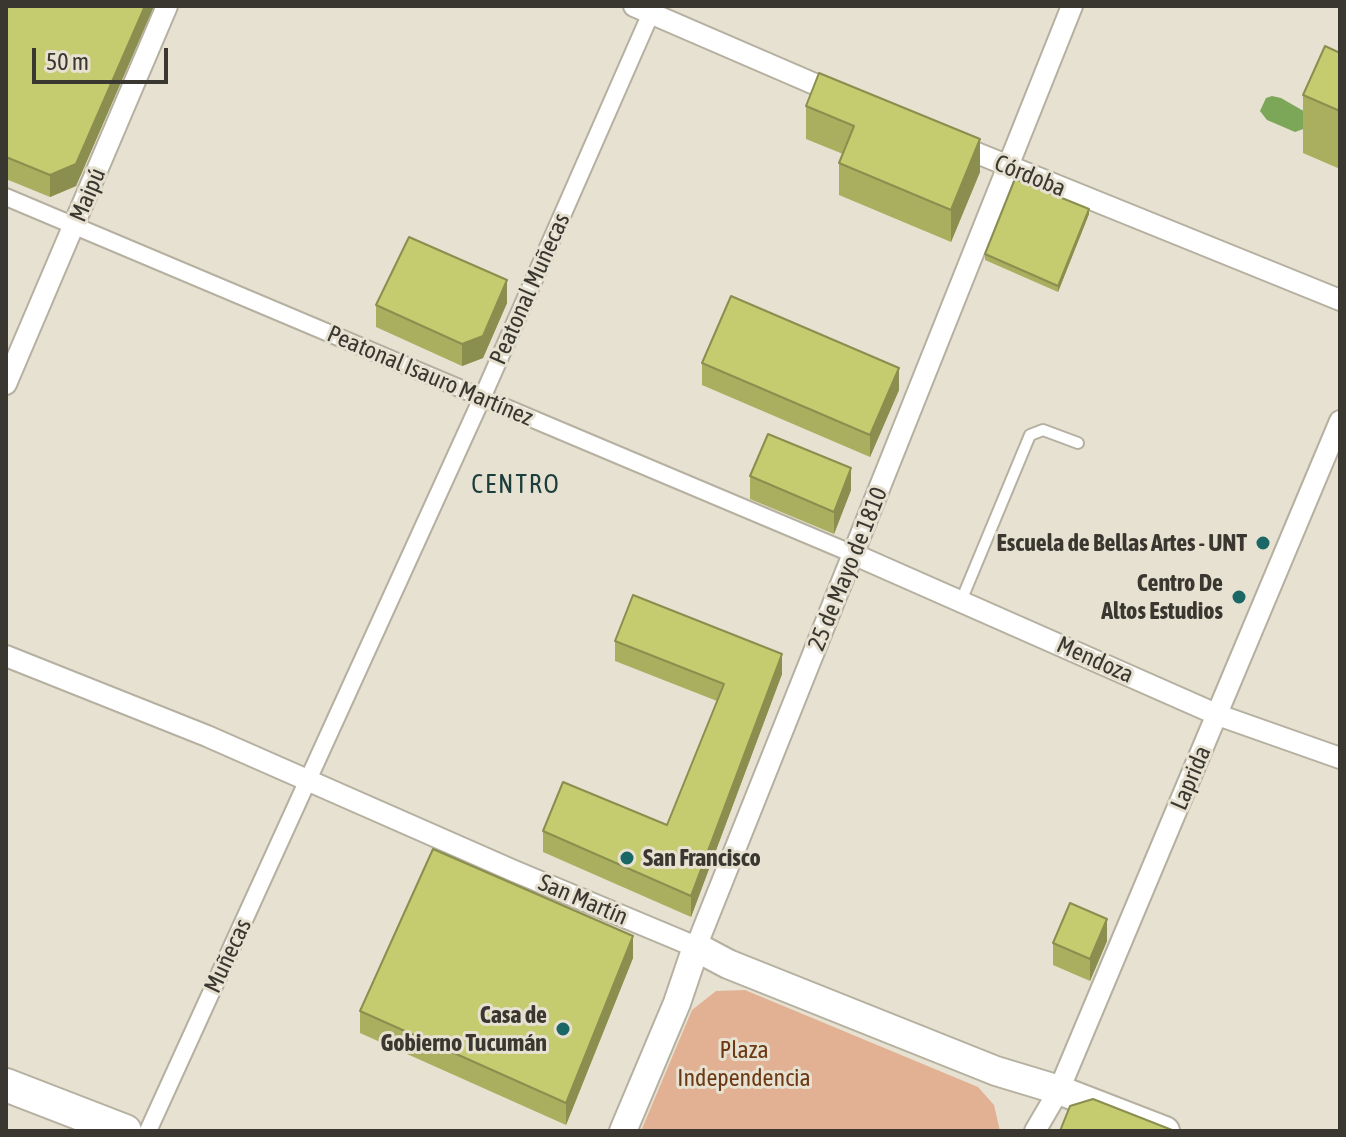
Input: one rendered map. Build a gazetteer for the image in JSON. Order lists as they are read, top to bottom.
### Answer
{
  "streets": {
    "main road": ["San Martín"],
    "street": [
      "Córdoba",
      "Maipú",
      "Peatonal Muñecas",
      "Peatonal Isauro Martínez",
      "25 de Mayo de 1810",
      "Mendoza",
      "Laprida",
      "Muñecas"
    ]
  },
  "crossings": [
    ["Córdoba", "25 de Mayo de 1810"],
    ["Maipú", "Peatonal Isauro Martínez"],
    ["Peatonal Muñecas", "Peatonal Isauro Martínez"],
    ["Peatonal Muñecas", "San Martín"],
    ["Peatonal Muñecas", "Muñecas"],
    ["Peatonal Isauro Martínez", "25 de Mayo de 1810"],
    ["Peatonal Isauro Martínez", "Mendoza"],
    ["25 de Mayo de 1810", "Mendoza"],
    ["25 de Mayo de 1810", "San Martín"],
    ["Mendoza", "Laprida"],
    ["Laprida", "San Martín"],
    ["San Martín", "Muñecas"]
  ],
  "districts": ["CENTRO"],
  "parks": ["Plaza Independencia"],
  "places": [
    "Escuela de Bellas Artes - UNT",
    "Centro De Altos Estudios",
    "San Francisco",
    "Casa de Gobierno Tucumán"
  ],
  "scale_bar": "50 m"
}
